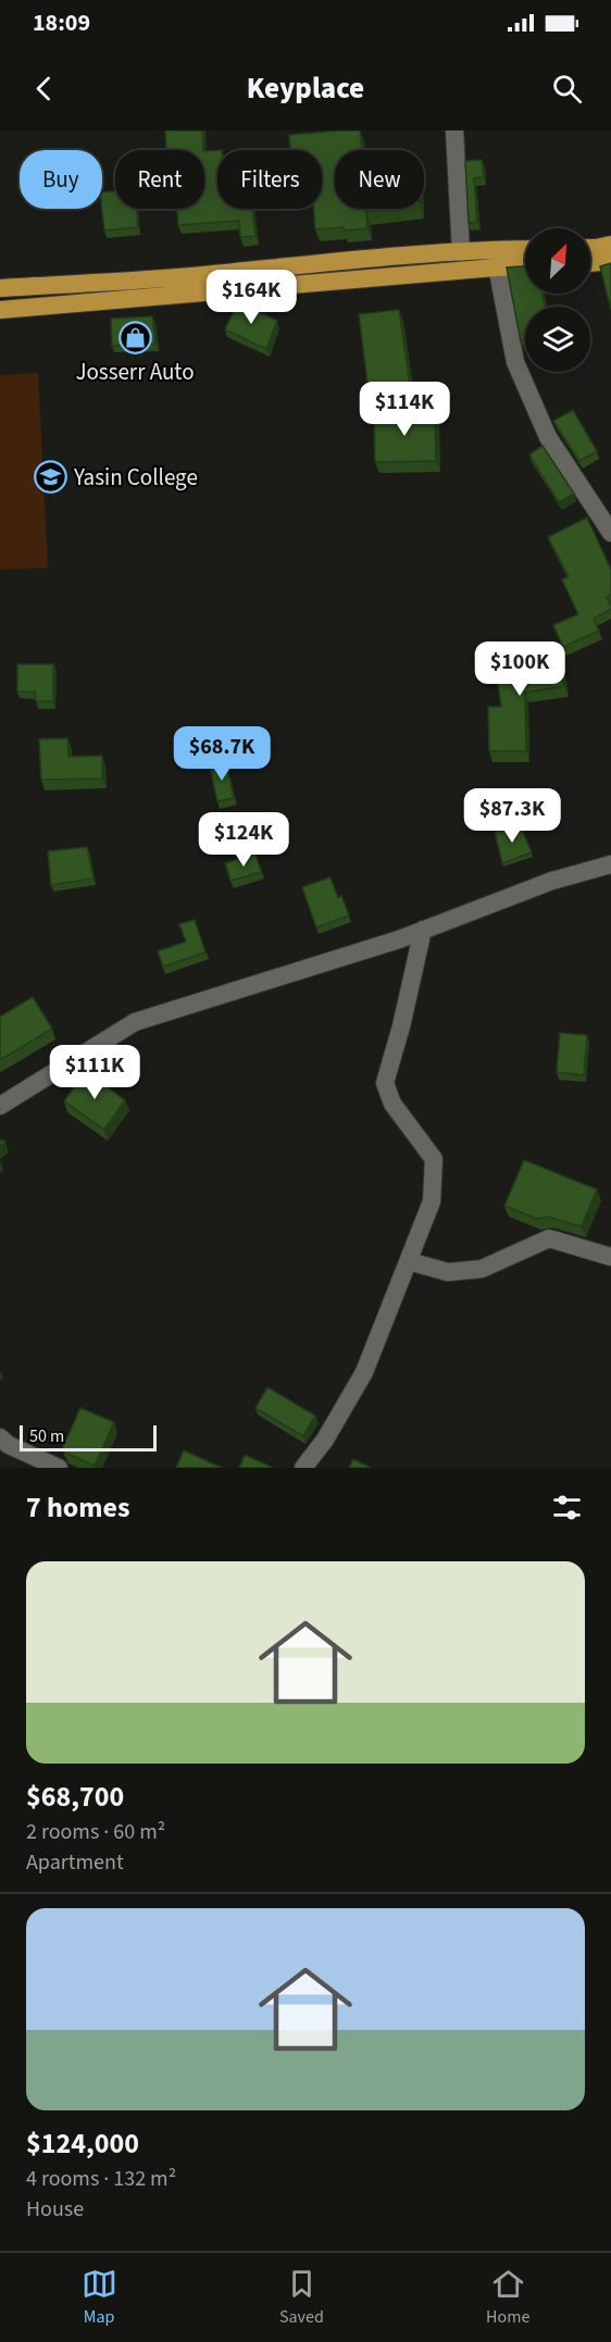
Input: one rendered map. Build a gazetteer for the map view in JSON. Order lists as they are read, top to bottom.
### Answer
{
  "places": {
    "shop": ["Josserr Auto"],
    "school or university": ["Yasin College"]
  },
  "scale_bar": "50 m",
  "north": "top right",
  "page": {
    "status": "18:09",
    "header": "Keyplace",
    "chip": [
      "Buy",
      "Rent",
      "Filters",
      "New"
    ],
    "price": [
      "$164K",
      "$114K",
      "$100K",
      "$68.7K",
      "$87.3K",
      "$124K",
      "$111K"
    ],
    "scale": "50 m",
    "heading": "7 homes",
    "list": [
      {
        "name": "$68,700",
        "note": "2 rooms · 60 m² · Apartment"
      },
      {
        "name": "$124,000",
        "note": "4 rooms · 132 m² · House"
      }
    ],
    "tabs": ["Map", "Saved", "Home"]
  }
}
